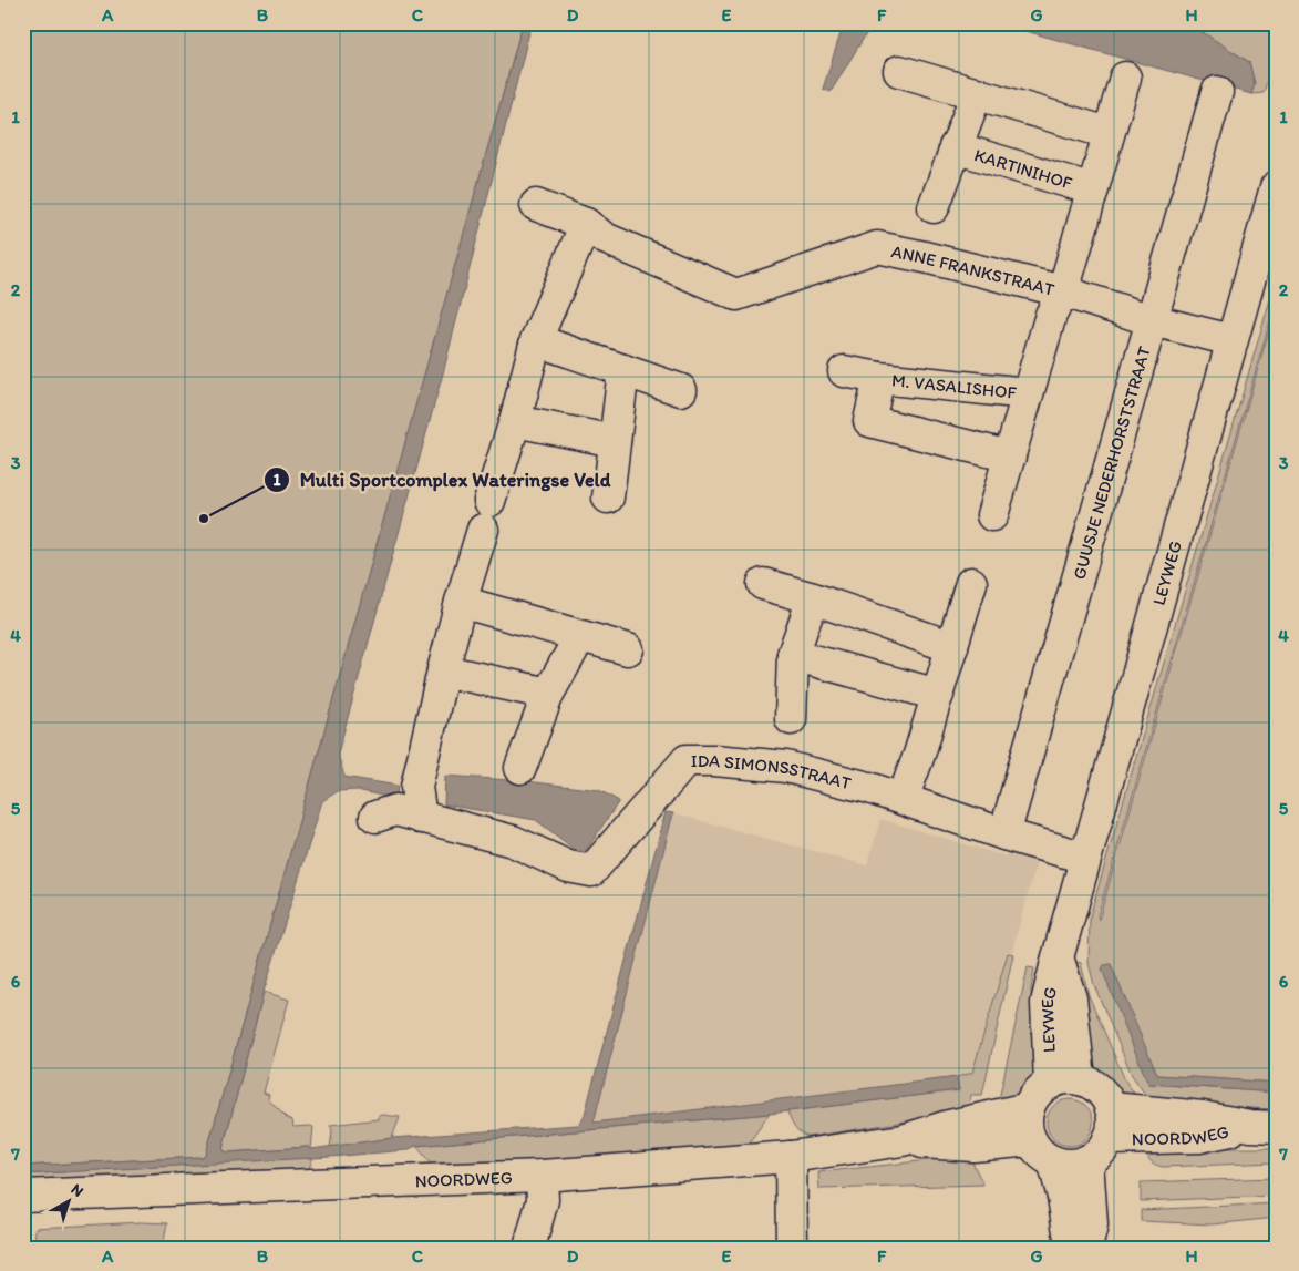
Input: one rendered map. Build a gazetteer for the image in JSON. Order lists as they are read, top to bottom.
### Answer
{
  "streets": {
    "street": [
      "KARTINIHOF",
      "ANNE FRANKSTRAAT",
      "M. VASALISHOF",
      "GUUSJE NEDERHORSTSTRAAT",
      "LEYWEG",
      "IDA SIMONSSTRAAT",
      "NOORDWEG"
    ]
  },
  "crossings": [
    ["KARTINIHOF", "ANNE FRANKSTRAAT"],
    ["KARTINIHOF", "M. VASALISHOF"],
    ["ANNE FRANKSTRAAT", "M. VASALISHOF"],
    ["ANNE FRANKSTRAAT", "GUUSJE NEDERHORSTSTRAAT"],
    ["ANNE FRANKSTRAAT", "LEYWEG"],
    ["GUUSJE NEDERHORSTSTRAAT", "IDA SIMONSSTRAAT"],
    ["LEYWEG", "IDA SIMONSSTRAAT"],
    ["LEYWEG", "NOORDWEG"]
  ],
  "places": ["Multi Sportcomplex Wateringse Veld"],
  "north": "top right",
  "grid": {
    "columns": [
      "A",
      "B",
      "C",
      "D",
      "E",
      "F",
      "G",
      "H"
    ],
    "rows": [
      "1",
      "2",
      "3",
      "4",
      "5",
      "6",
      "7"
    ]
  }
}
